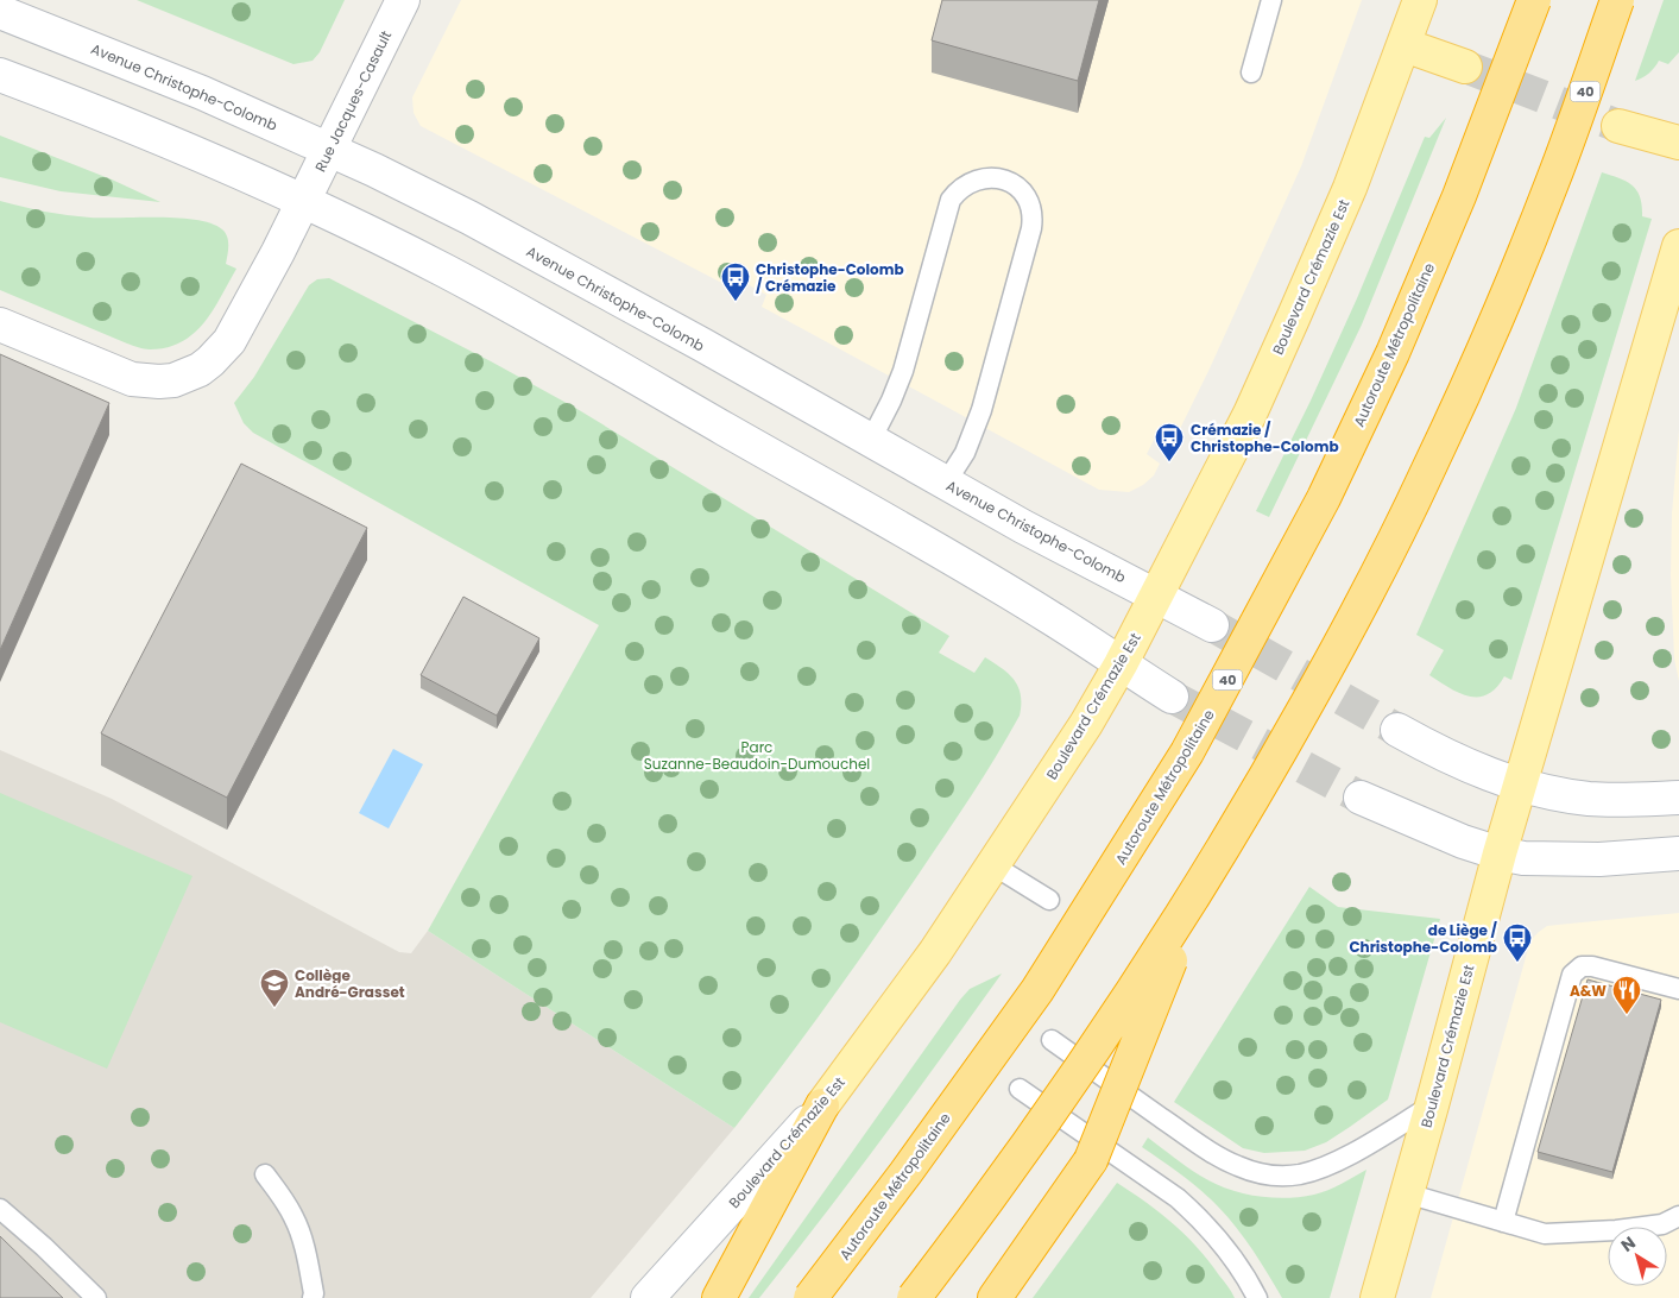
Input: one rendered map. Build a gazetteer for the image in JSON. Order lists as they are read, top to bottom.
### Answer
{
  "streets": {
    "highway": ["40", "Autoroute Métropolitaine"],
    "main road": ["Avenue Christophe-Colomb", "Rue Jacques-Casault", "Boulevard Crémazie Est"]
  },
  "crossings": [
    ["Avenue Christophe-Colomb", "Rue Jacques-Casault"],
    ["Avenue Christophe-Colomb", "Boulevard Crémazie Est"]
  ],
  "parks": ["Parc Suzanne-Beaudoin-Dumouchel"],
  "places": {
    "bus stop": ["Christophe-Colomb / Crémazie", "Crémazie / Christophe-Colomb", "de Liège / Christophe-Colomb"],
    "school or university": ["Collège André-Grasset"],
    "restaurant": ["A&W"]
  },
  "north": "top left"
}
